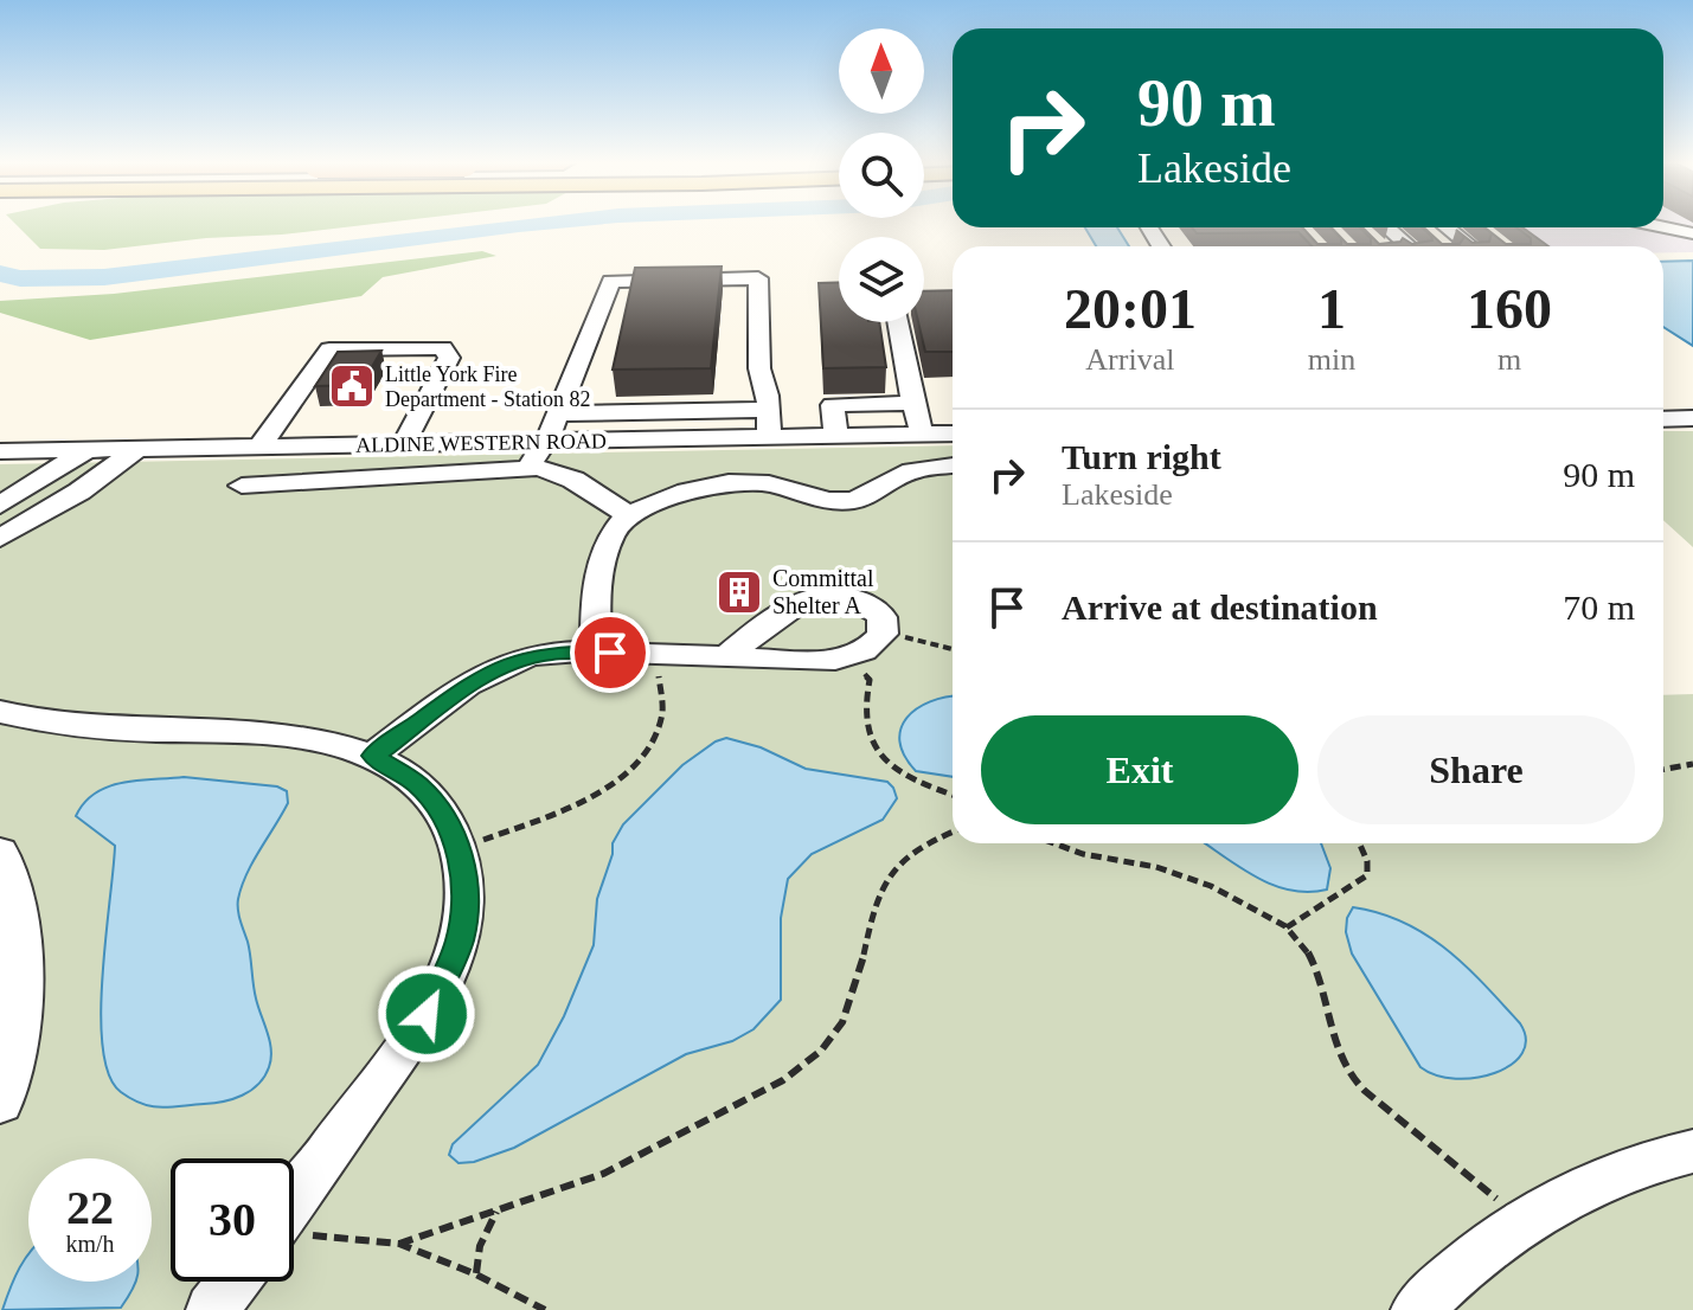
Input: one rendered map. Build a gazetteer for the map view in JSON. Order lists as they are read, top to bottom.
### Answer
{
  "streets": {
    "street": ["ALDINE WESTERN ROAD"]
  },
  "places": {
    "public building": ["Little York Fire Department - Station 82"],
    "building": ["Committal Shelter A"]
  },
  "north": "top",
  "page": {
    "turn": ["90 m", "Lakeside"],
    "eta": [
      "20:01",
      "Arrival",
      "1",
      "min",
      "160",
      "m"
    ],
    "list": [
      {
        "name": "Turn right",
        "note": "Lakeside",
        "value": "90 m"
      },
      {
        "name": "Arrive at destination",
        "value": "70 m"
      }
    ],
    "buttons": ["Exit", "Share"],
    "speed": "22 km/h",
    "limit": "30"
  }
}
